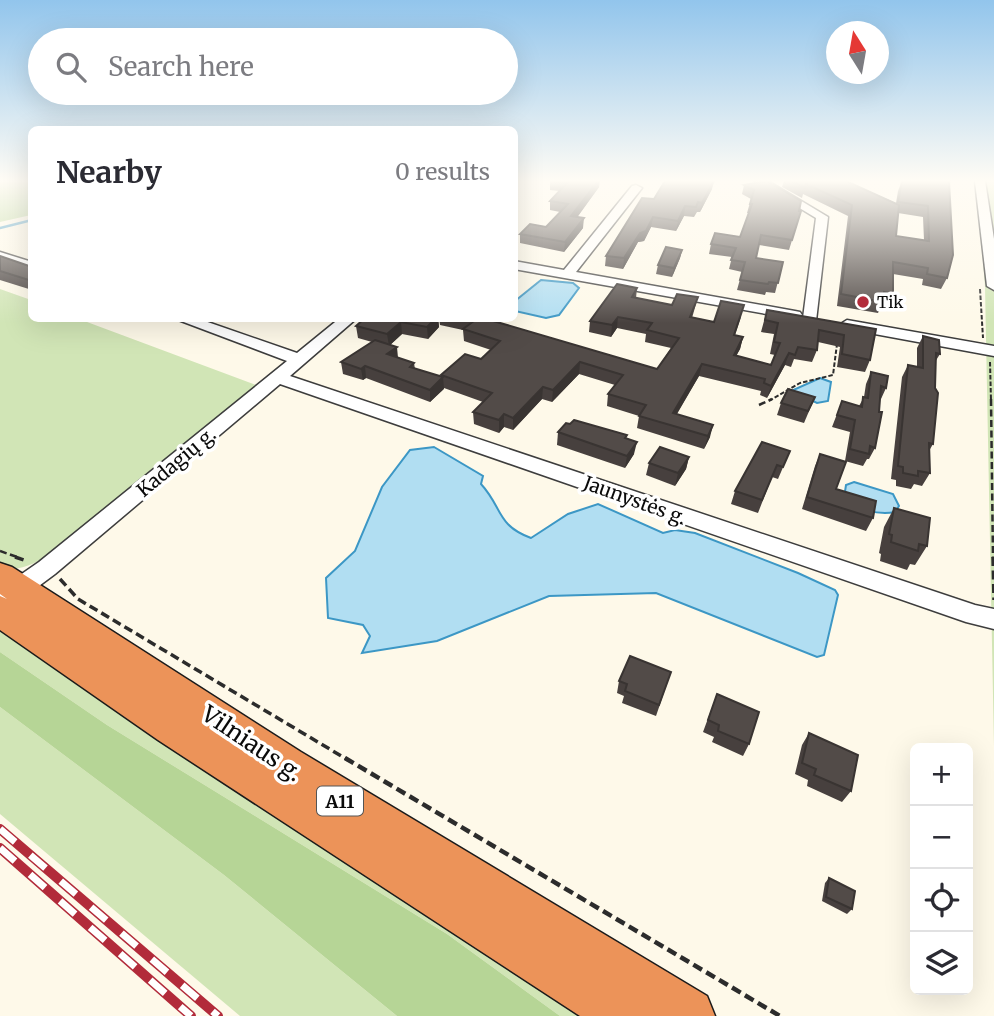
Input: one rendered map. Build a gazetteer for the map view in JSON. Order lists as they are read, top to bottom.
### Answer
{
  "streets": {
    "highway": ["Vilniaus g.", "A11"],
    "street": ["Kadagių g.", "Jaunystės g."]
  },
  "crossings": [
    ["Kadagių g.", "Jaunystės g."],
    ["Kadagių g.", "Vilniaus g."]
  ],
  "places": ["Tik"],
  "north": "top",
  "page": {
    "search": "Search here",
    "heading": ["Nearby", "0 results"],
    "map_buttons": ["+", "−"]
  }
}
